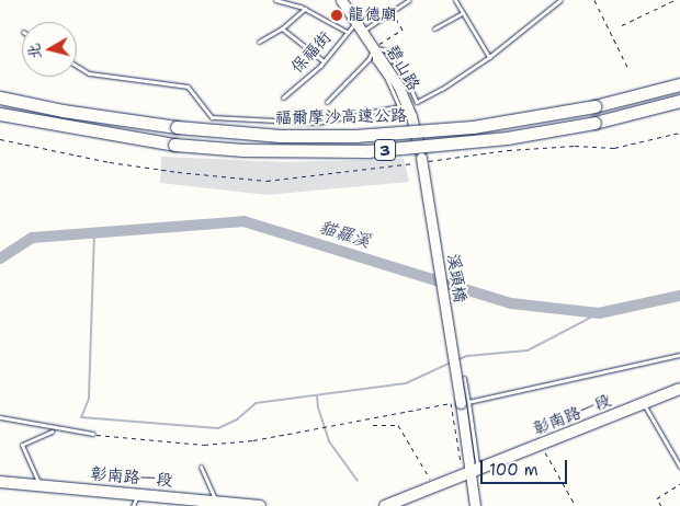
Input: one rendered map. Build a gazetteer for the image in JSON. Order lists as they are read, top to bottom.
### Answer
{
  "streets": {
    "highway": ["福爾摩沙高速公路", "3"],
    "main road": ["碧山路", "溪頭橋", "彰南路一段"],
    "lane": ["保福街"]
  },
  "crossings": [
    ["保福街", "碧山路"],
    ["碧山路", "溪頭橋"],
    ["溪頭橋", "彰南路一段"]
  ],
  "water": ["貓羅溪"],
  "places": ["龍德廟"],
  "scale_bar": "100 m",
  "north": "left"
}
